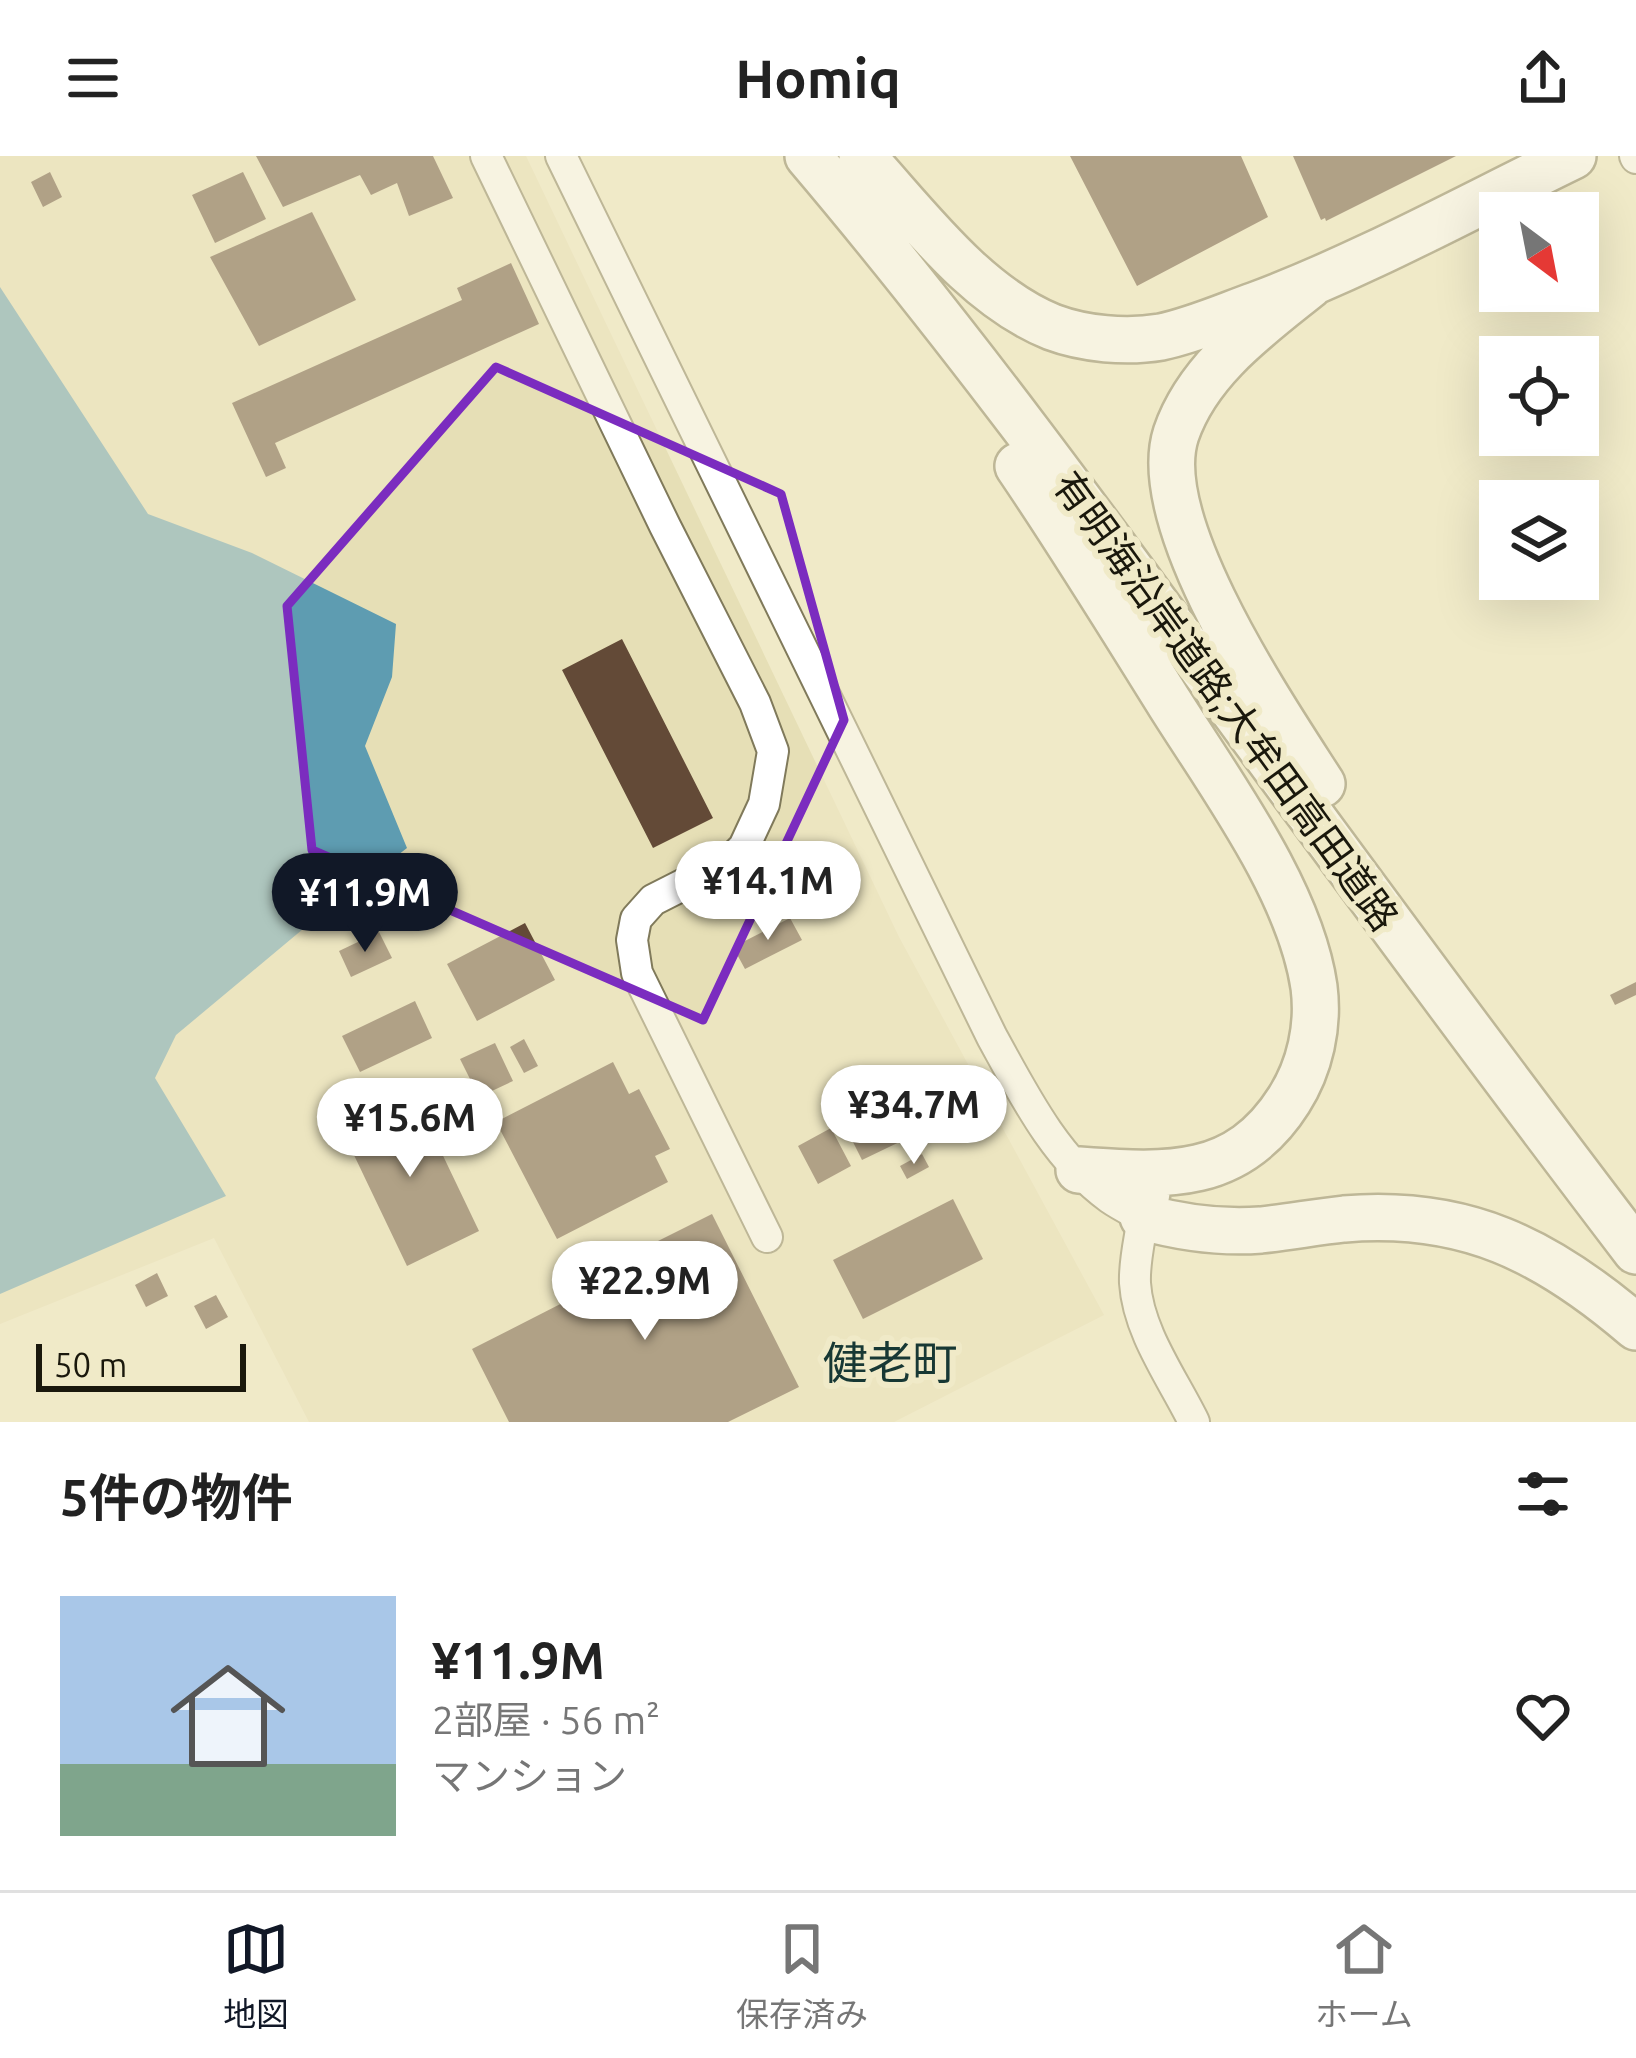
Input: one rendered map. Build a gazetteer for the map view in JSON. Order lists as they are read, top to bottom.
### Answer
{
  "streets": {
    "highway": ["有明海沿岸道路;大牟田高田道路"]
  },
  "districts": ["健老町"],
  "scale_bar": "50 m",
  "north": "bottom right",
  "page": {
    "header": "Homiq",
    "price": [
      "¥14.1M",
      "¥11.9M",
      "¥34.7M",
      "¥15.6M",
      "¥22.9M"
    ],
    "scale": "50 m",
    "heading": "5件の物件",
    "list": [
      {
        "name": "¥11.9M",
        "note": "2部屋 · 56 m² · マンション"
      }
    ],
    "tabs": ["地図", "保存済み", "ホーム"]
  }
}
